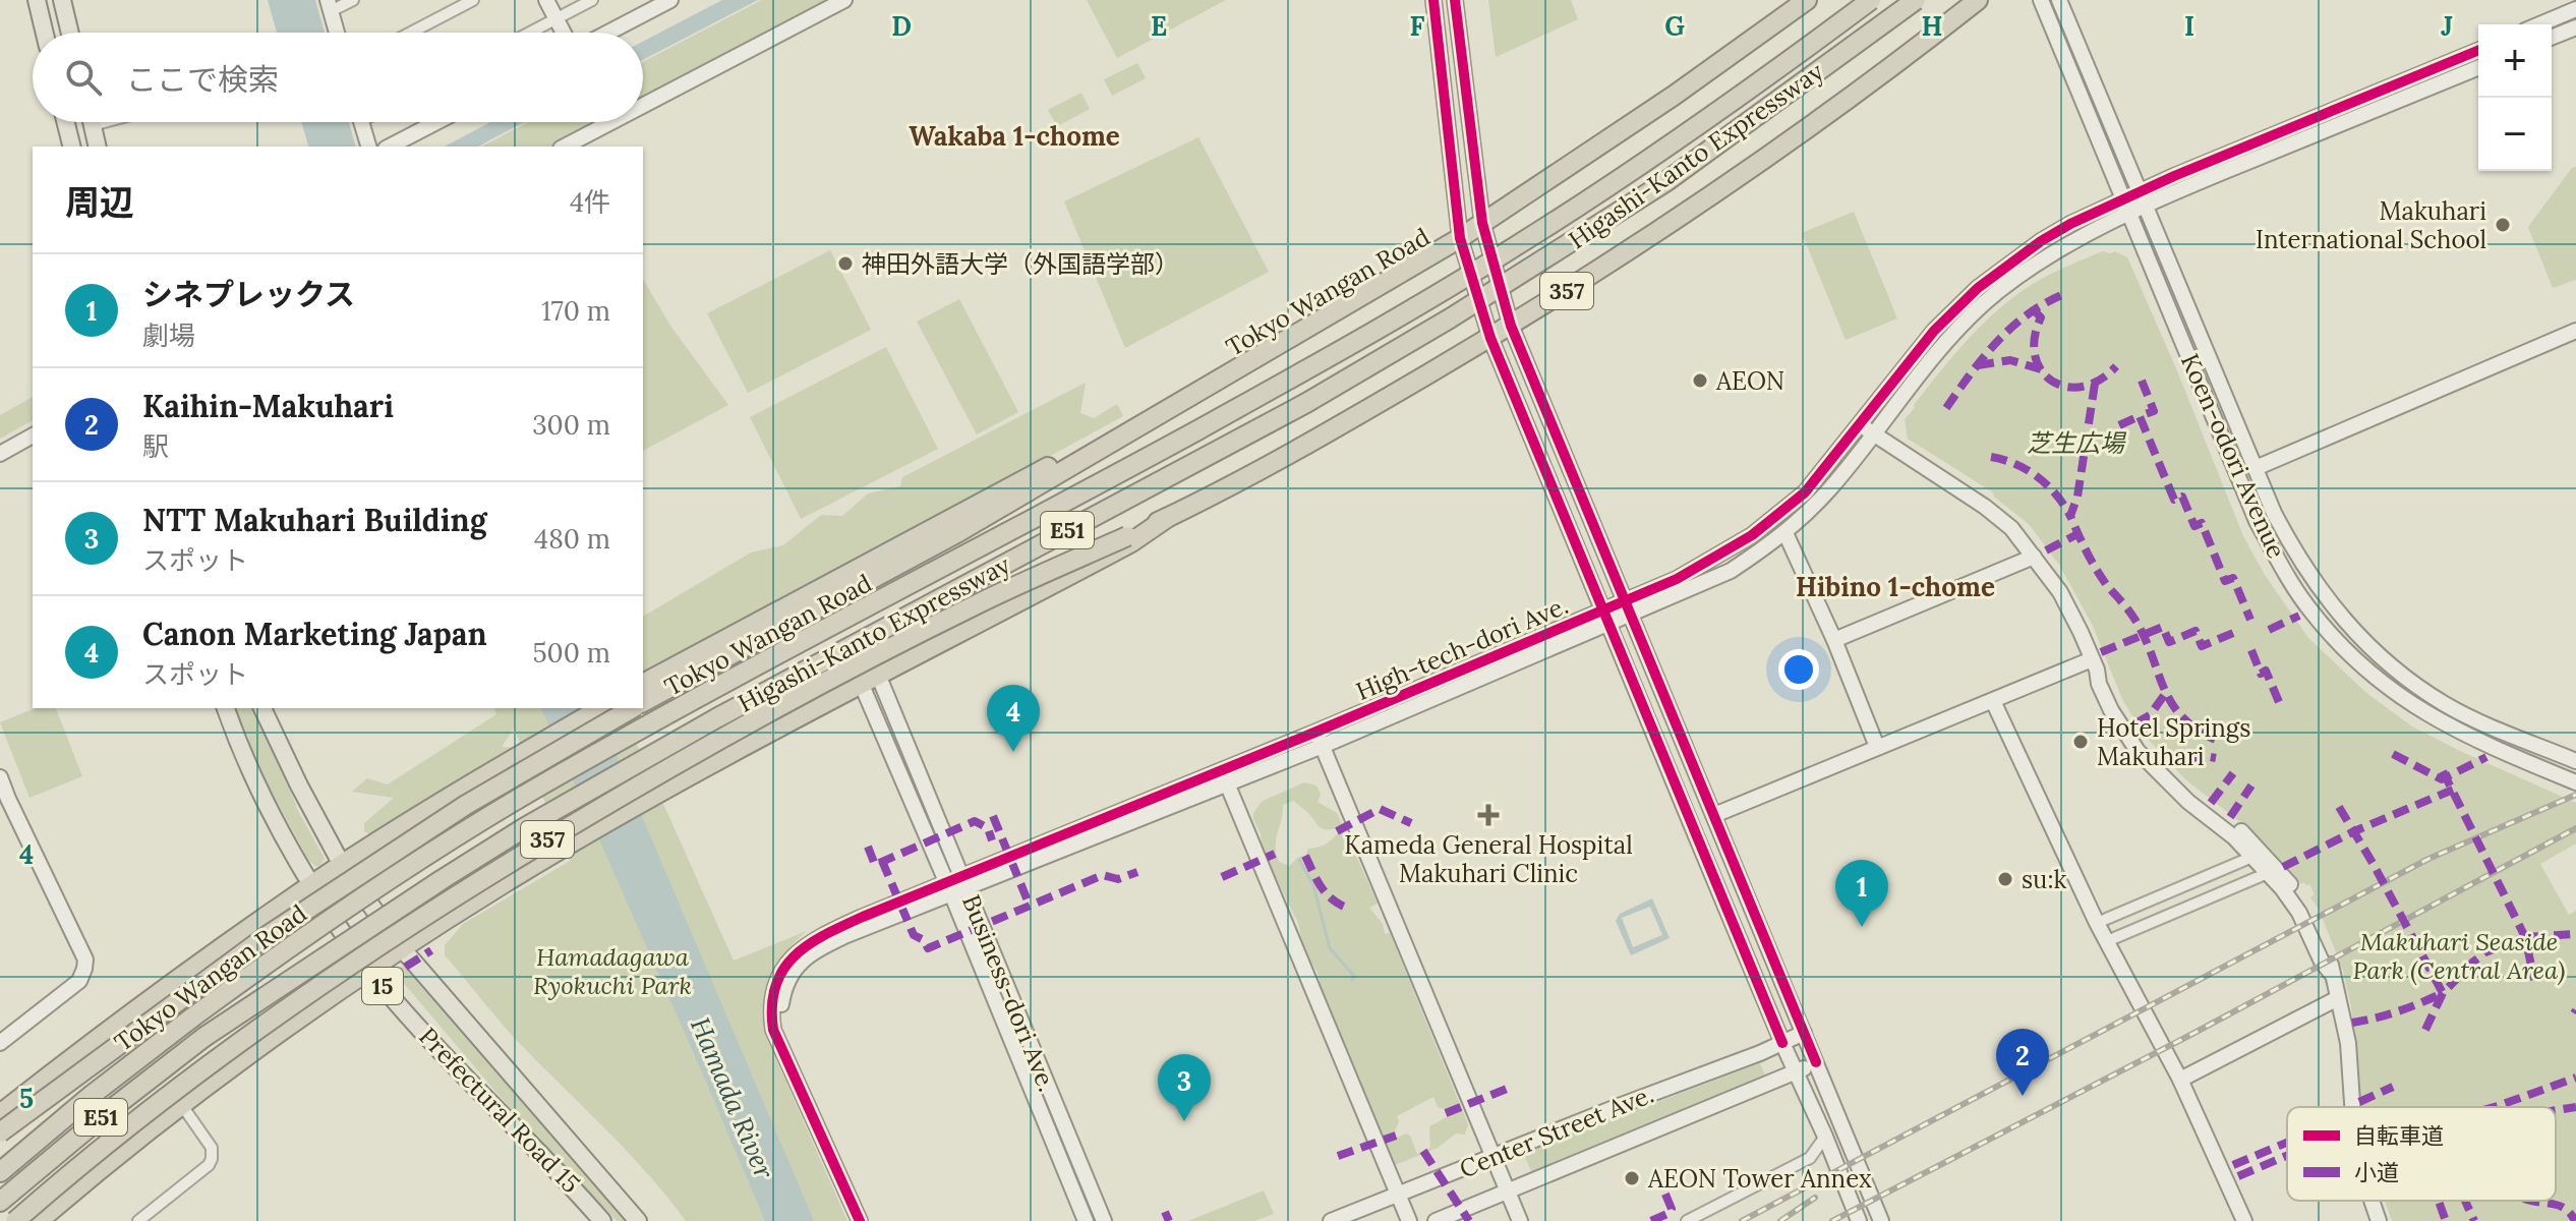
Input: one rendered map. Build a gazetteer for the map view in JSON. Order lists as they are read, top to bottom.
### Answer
{
  "streets": {
    "highway": [
      "Higashi-Kanto Expressway",
      "357",
      "Tokyo Wangan Road",
      "E51"
    ],
    "main road": ["15", "Prefectural Road 15"],
    "street": [
      "Koen-odori Avenue",
      "High-tech-dori Ave.",
      "Business-dori Ave.",
      "Center Street Ave."
    ]
  },
  "crossings": [
    ["357", "Business-dori Ave."],
    ["357", "Prefectural Road 15"],
    ["Koen-odori Avenue", "High-tech-dori Ave."],
    ["High-tech-dori Ave.", "Business-dori Ave."]
  ],
  "districts": ["Wakaba 1-chome", "Hibino 1-chome"],
  "water": ["Hamada River"],
  "parks": ["芝生広場", "Makuhari Seaside Park (Central Area)", "Hamadagawa Ryokuchi Park"],
  "places": {
    "other": [
      "Makuhari International School",
      "神田外語大学（外国語学部）",
      "AEON",
      "Hotel Springs Makuhari",
      "su:k",
      "AEON Tower Annex"
    ],
    "health": ["Kameda General Hospital Makuhari Clinic"]
  },
  "legend": ["自転車道", "小道"],
  "page": {
    "map_buttons": ["+", "−"],
    "search": "ここで検索",
    "heading": ["周辺", "4件"],
    "list": [
      {
        "mark": "1",
        "name": "シネプレックス",
        "note": "劇場",
        "value": "170 m"
      },
      {
        "mark": "2",
        "name": "Kaihin-Makuhari",
        "note": "駅",
        "value": "300 m"
      },
      {
        "mark": "3",
        "name": "NTT Makuhari Building",
        "note": "スポット",
        "value": "480 m"
      },
      {
        "mark": "4",
        "name": "Canon Marketing Japan",
        "note": "スポット",
        "value": "500 m"
      }
    ],
    "pins": [
      "4",
      "1",
      "2",
      "3"
    ]
  },
  "grid": {
    "columns": [
      "D",
      "E",
      "F",
      "G",
      "H",
      "I",
      "J"
    ],
    "rows": ["4", "5"]
  }
}
